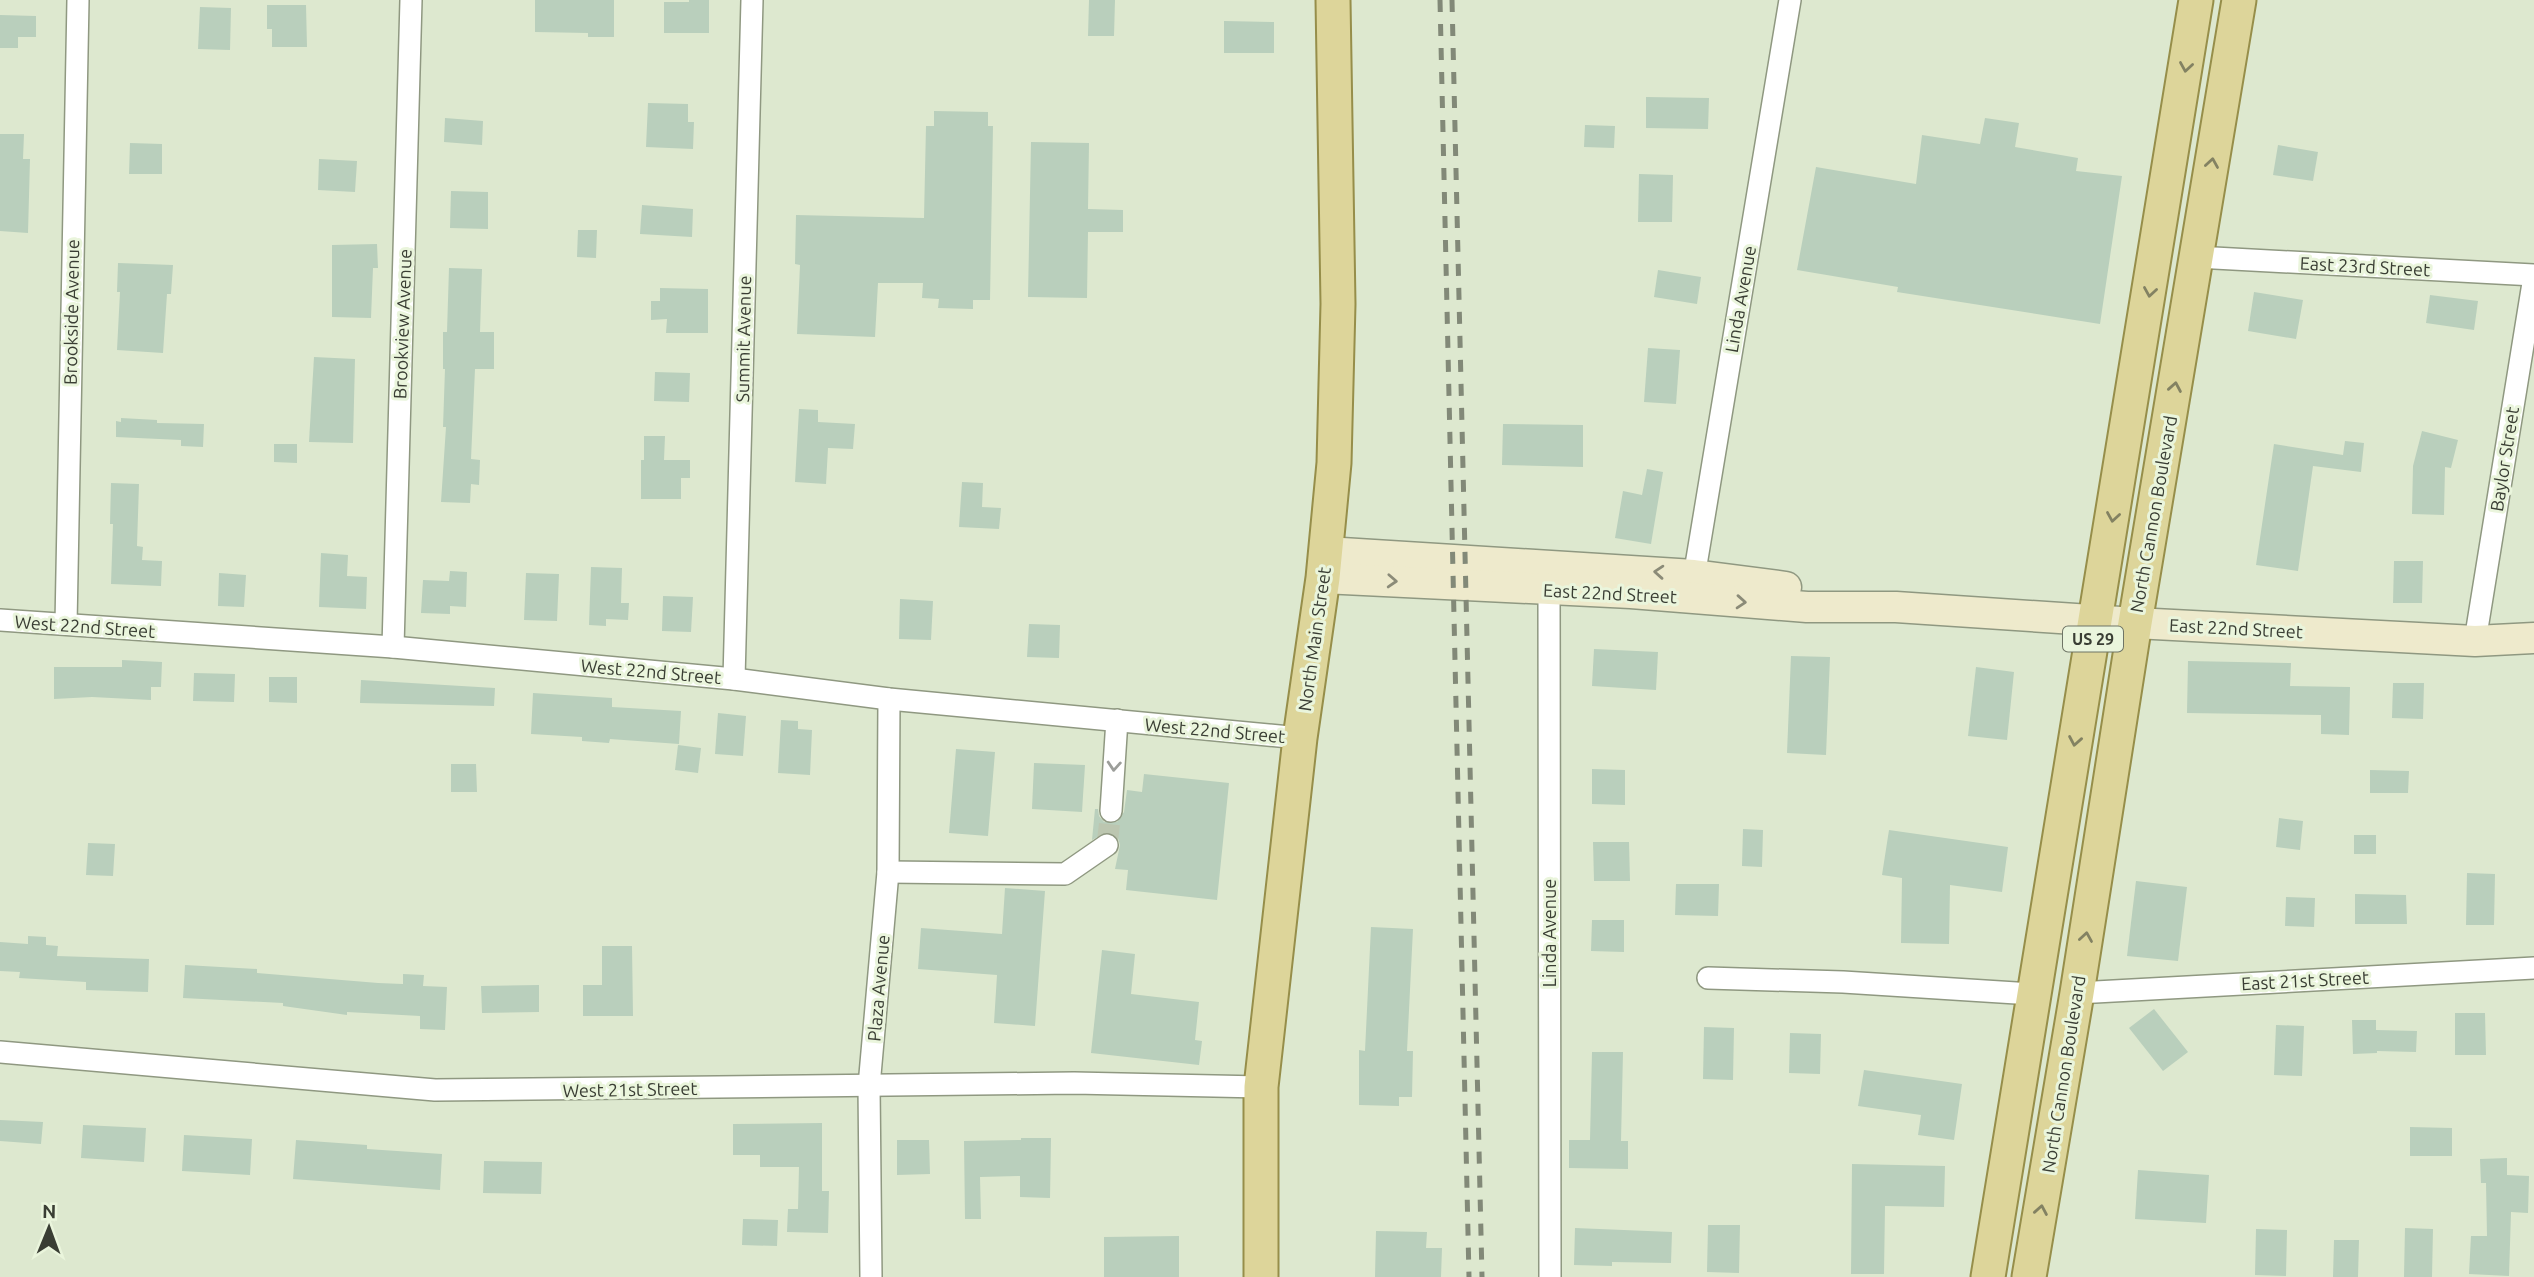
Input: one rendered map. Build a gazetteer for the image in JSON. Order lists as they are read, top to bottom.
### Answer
{
  "streets": {
    "main road": [
      "North Cannon Boulevard",
      "East 22nd Street",
      "North Main Street",
      "US 29"
    ],
    "street": [
      "East 23rd Street",
      "Linda Avenue",
      "Brookside Avenue",
      "Brookview Avenue",
      "Summit Avenue",
      "Baylor Street",
      "West 22nd Street",
      "East 21st Street",
      "Plaza Avenue",
      "West 21st Street"
    ]
  },
  "crossings": [
    ["East 23rd Street", "Baylor Street"],
    ["East 23rd Street", "North Cannon Boulevard"],
    ["Linda Avenue", "East 22nd Street"],
    ["Brookside Avenue", "West 22nd Street"],
    ["Brookview Avenue", "West 22nd Street"],
    ["Summit Avenue", "West 22nd Street"],
    ["Baylor Street", "East 22nd Street"],
    ["North Cannon Boulevard", "East 22nd Street"],
    ["North Cannon Boulevard", "East 21st Street"],
    ["East 22nd Street", "North Main Street"],
    ["East 22nd Street", "US 29"],
    ["West 22nd Street", "North Main Street"],
    ["West 22nd Street", "Plaza Avenue"],
    ["North Main Street", "West 21st Street"],
    ["Plaza Avenue", "West 21st Street"]
  ],
  "north": "top"
}
